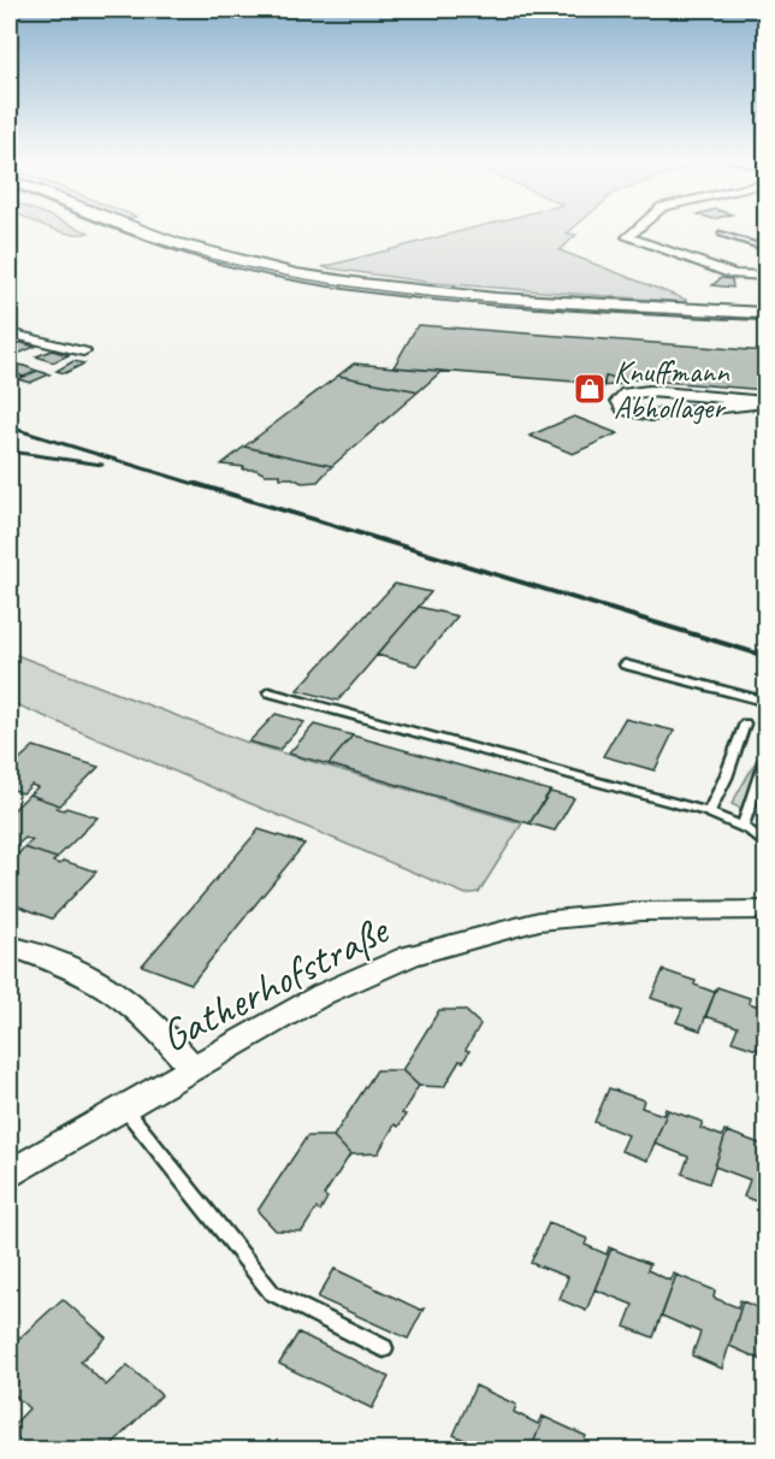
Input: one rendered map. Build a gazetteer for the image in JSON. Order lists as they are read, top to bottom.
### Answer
{
  "streets": {
    "street": ["Gatherhofstraße"]
  },
  "places": {
    "shop": ["Knuffmann Abhollager"]
  }
}
